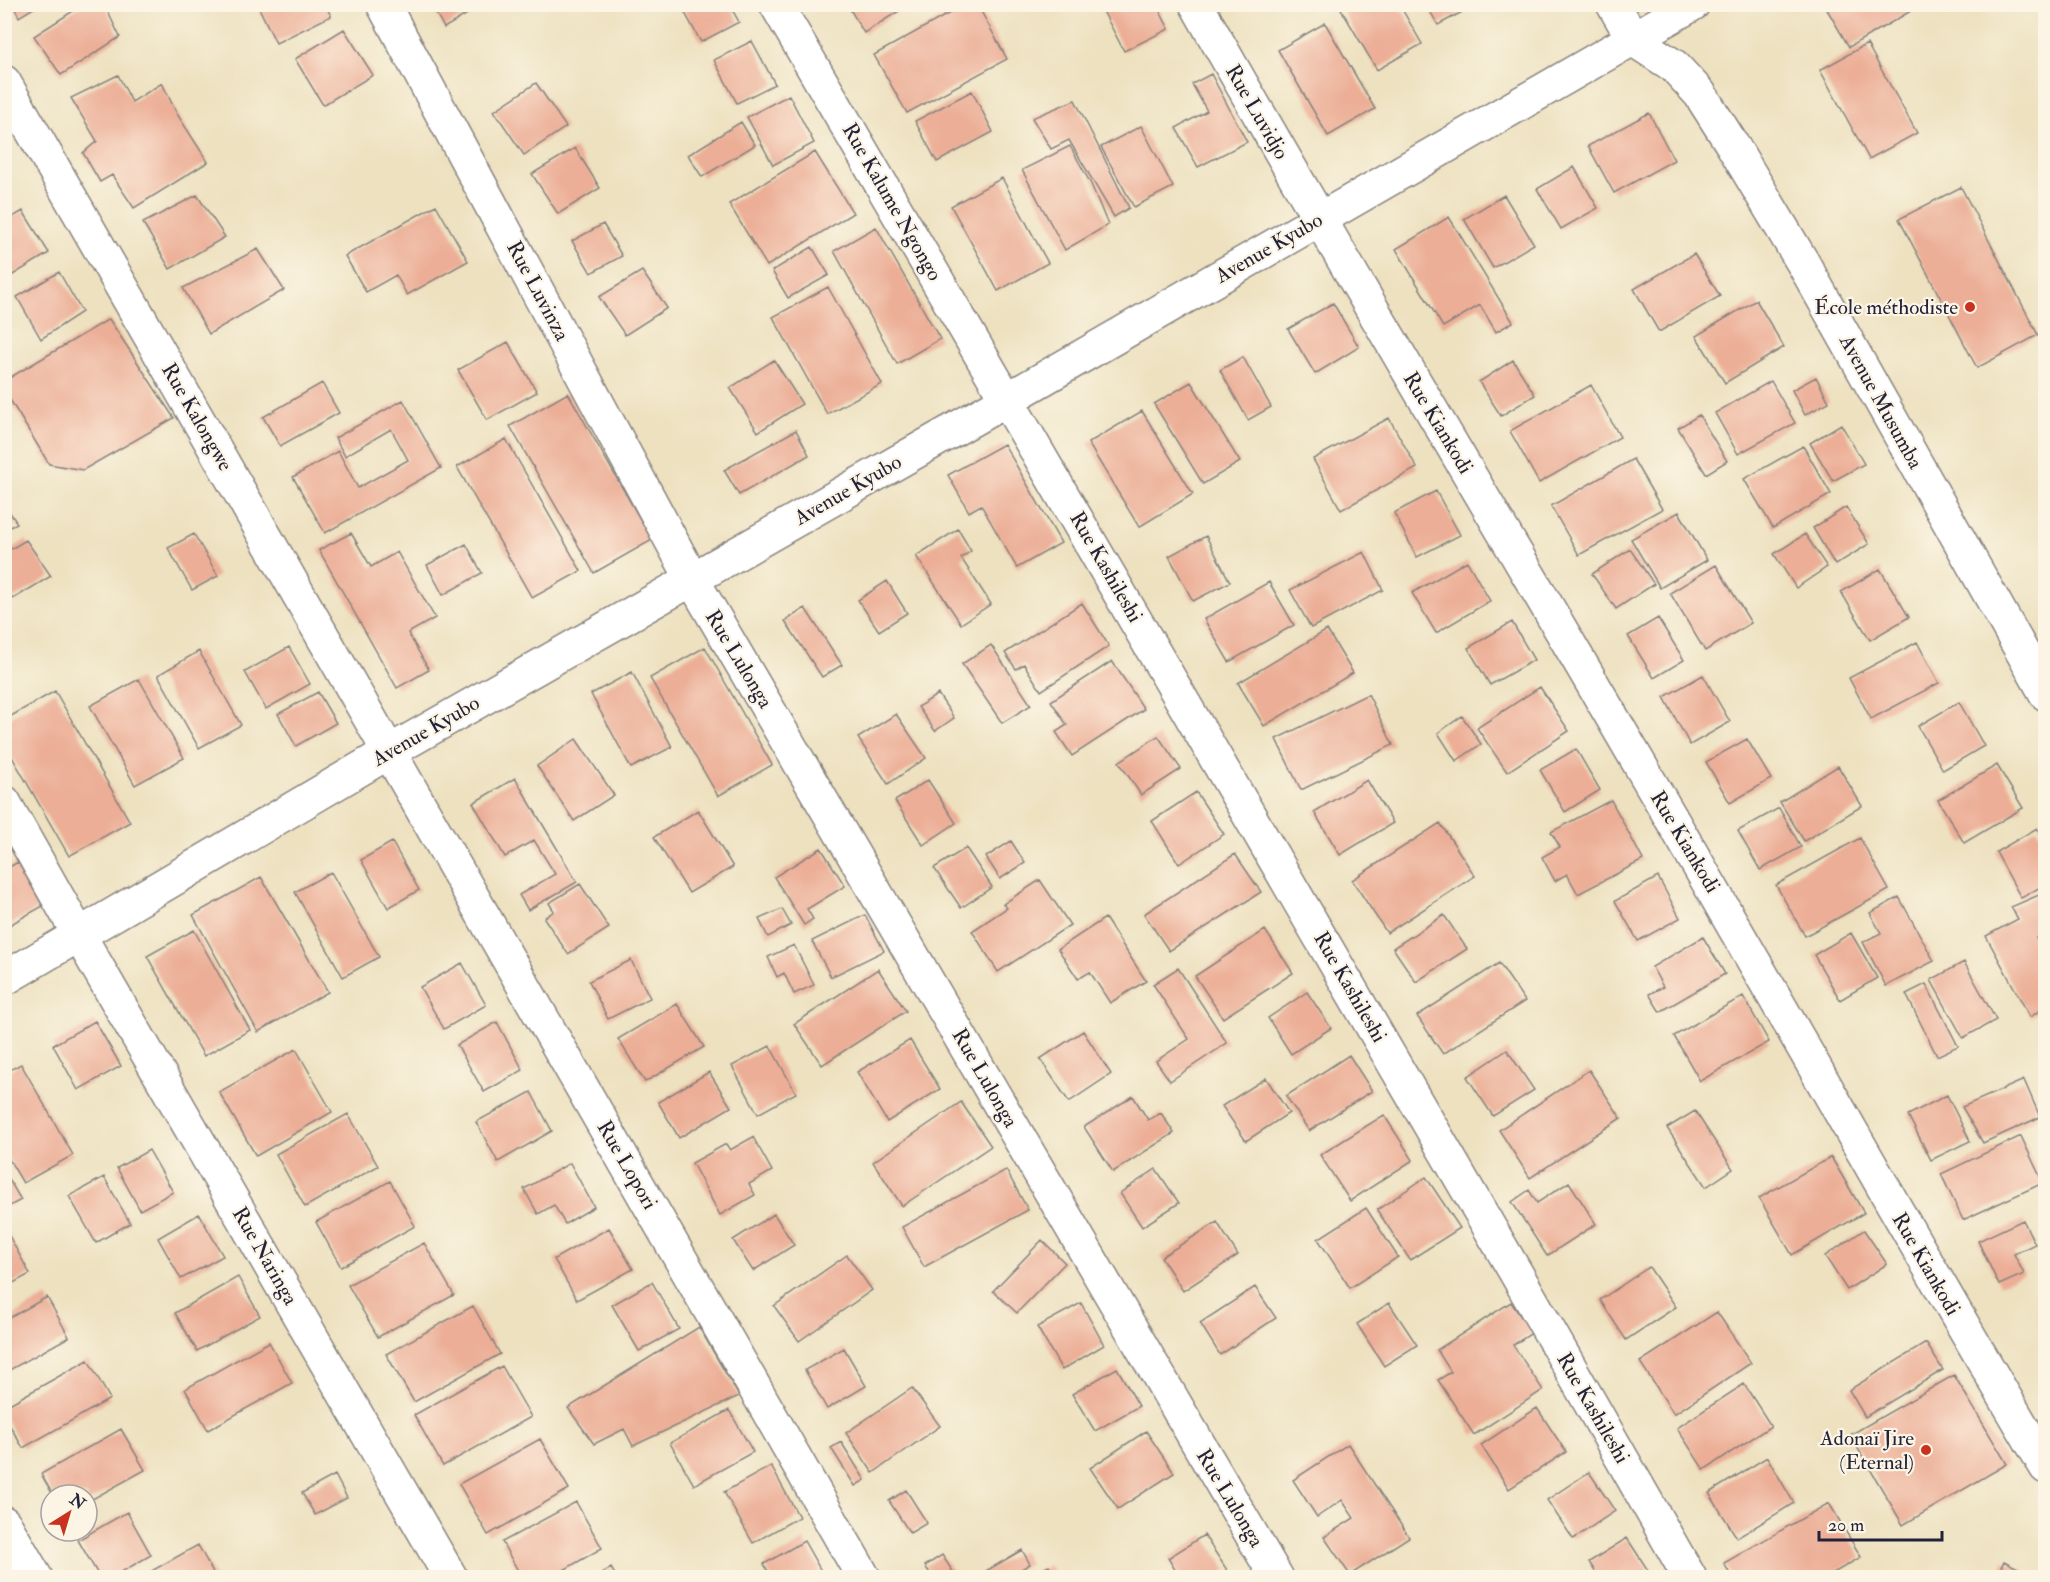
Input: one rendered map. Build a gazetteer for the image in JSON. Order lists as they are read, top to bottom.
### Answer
{
  "streets": {
    "street": [
      "Rue Luvidjo",
      "Rue Kalume Ngongo",
      "Avenue Kyubo",
      "Rue Luvinza",
      "Avenue Musumba",
      "Rue Kalongwe",
      "Rue Kiankodi",
      "Rue Kashileshi",
      "Rue Lulonga",
      "Rue Lopori",
      "Rue Naringa"
    ]
  },
  "crossings": [
    ["Rue Luvidjo", "Avenue Kyubo"],
    ["Rue Luvidjo", "Rue Kiankodi"],
    ["Rue Kalume Ngongo", "Avenue Kyubo"],
    ["Rue Kalume Ngongo", "Rue Kashileshi"],
    ["Avenue Kyubo", "Rue Luvinza"],
    ["Avenue Kyubo", "Avenue Musumba"],
    ["Avenue Kyubo", "Rue Kalongwe"],
    ["Avenue Kyubo", "Rue Kiankodi"],
    ["Avenue Kyubo", "Rue Kashileshi"],
    ["Avenue Kyubo", "Rue Lulonga"],
    ["Avenue Kyubo", "Rue Lopori"],
    ["Avenue Kyubo", "Rue Naringa"],
    ["Rue Luvinza", "Rue Lulonga"],
    ["Rue Kalongwe", "Rue Lopori"]
  ],
  "places": ["École méthodiste", "Adonaï Jire (Eternal)"],
  "scale_bar": "20 m",
  "north": "top right"
}
